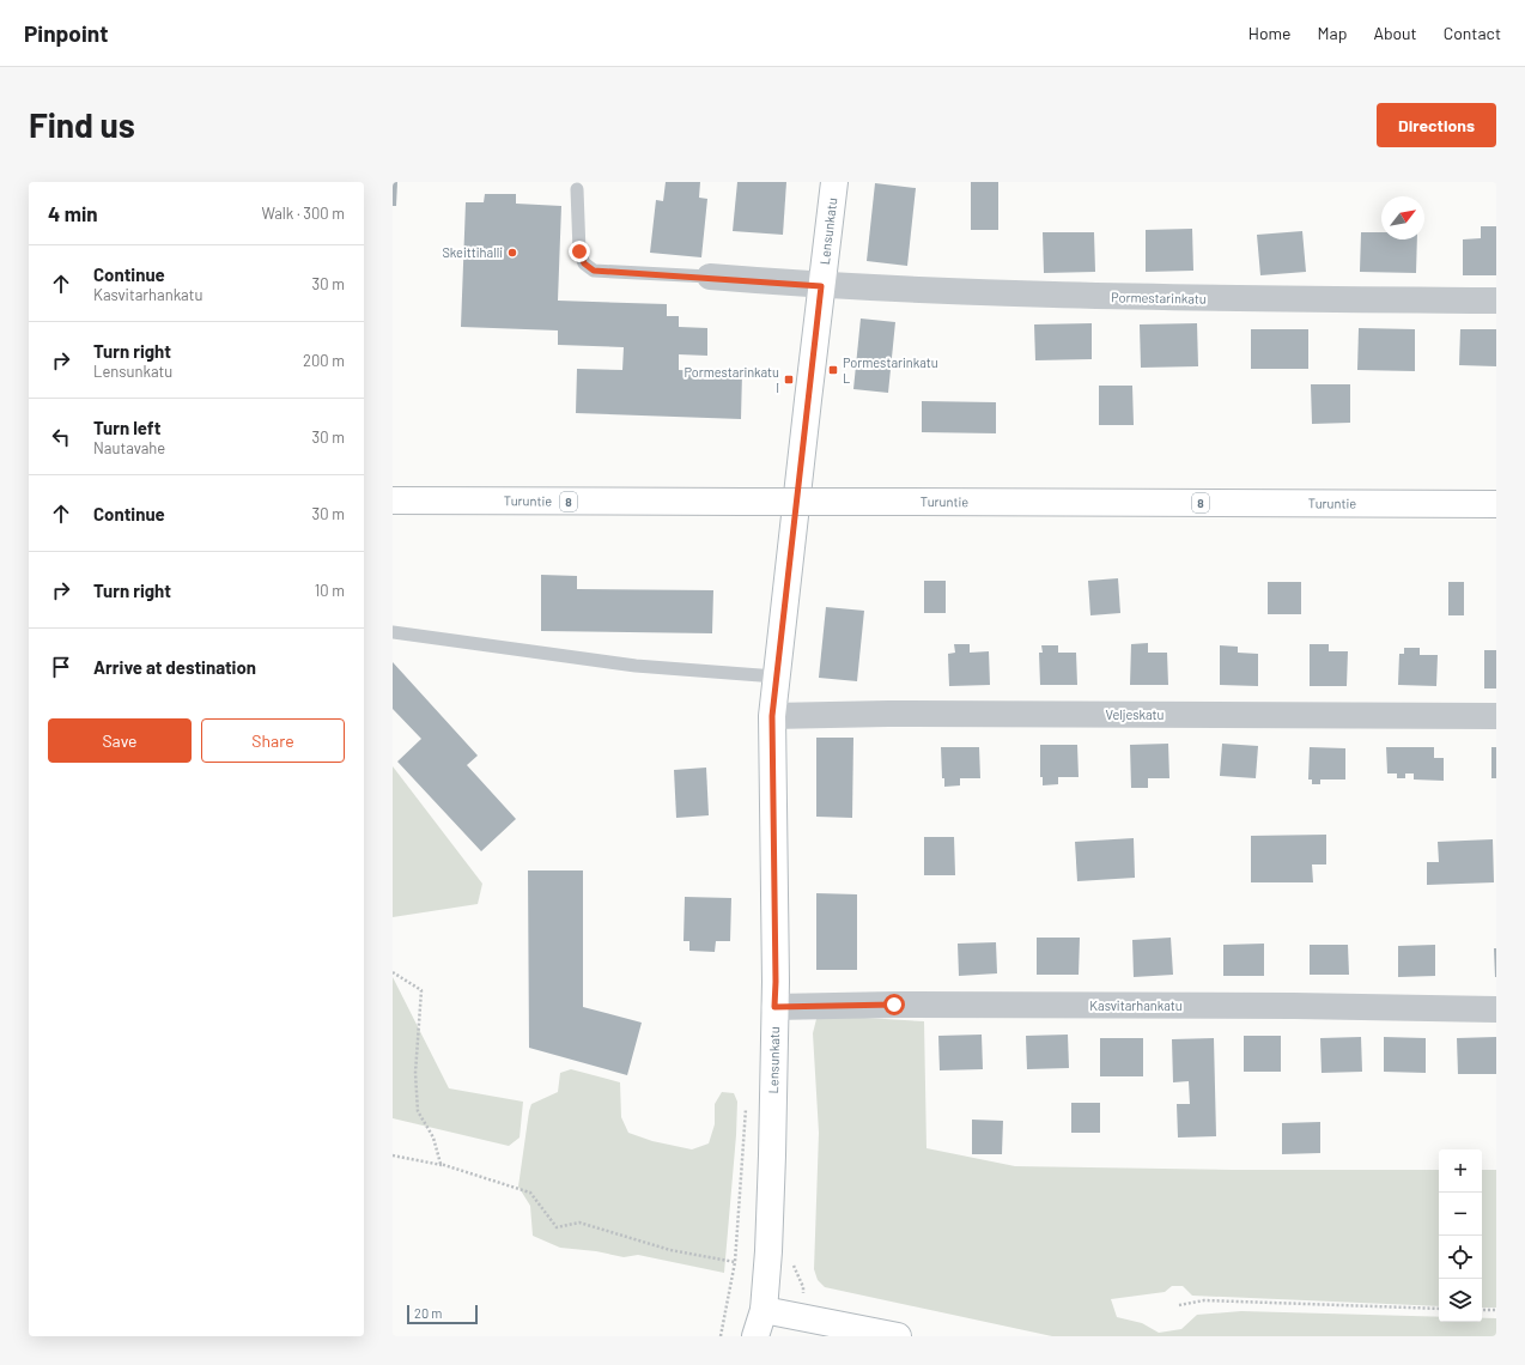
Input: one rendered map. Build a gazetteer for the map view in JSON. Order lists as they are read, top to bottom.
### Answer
{
  "streets": {
    "main road": ["Lensunkatu", "Turuntie", "8"],
    "street": ["Pormestarinkatu", "Veljeskatu", "Kasvitarhankatu"]
  },
  "crossings": [
    ["Lensunkatu", "Pormestarinkatu"],
    ["Lensunkatu", "Veljeskatu"],
    ["Lensunkatu", "Kasvitarhankatu"]
  ],
  "places": {
    "other": ["Skeittihalli"],
    "transit": ["Pormestarinkatu L", "Pormestarinkatu I"]
  },
  "scale_bar": "20 m",
  "north": "top right",
  "page": {
    "header": "Pinpoint",
    "nav": [
      "Home",
      "Map",
      "About",
      "Contact"
    ],
    "buttons": [
      "Directions",
      ["Save", "Share"]
    ],
    "title": "Find us",
    "heading": ["4 min", "Walk · 300 m"],
    "list": [
      ["Continue", "Kasvitarhankatu", "30 m"],
      ["Turn right", "Lensunkatu", "200 m"],
      ["Turn left", "Nautavahe", "30 m"],
      ["Continue", "30 m"],
      ["Turn right", "10 m"],
      "Arrive at destination"
    ],
    "map_buttons": ["+", "−"],
    "scale": "20 m"
  }
}
